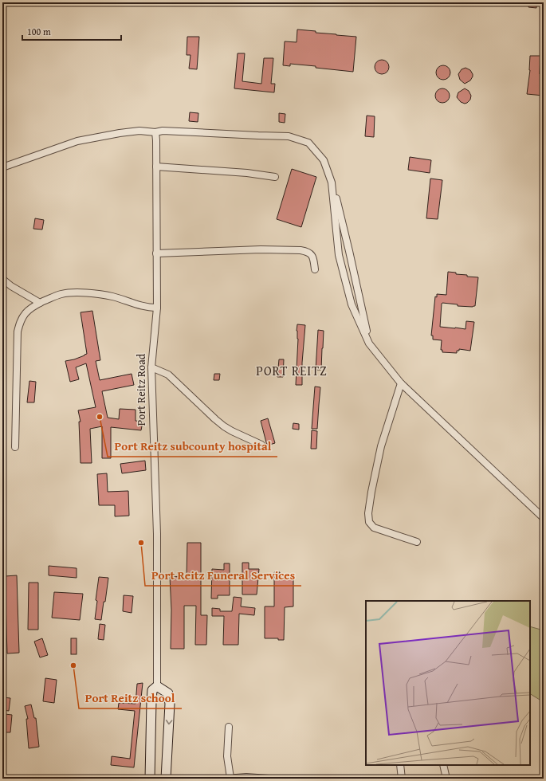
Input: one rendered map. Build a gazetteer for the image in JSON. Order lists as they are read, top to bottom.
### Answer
{
  "streets": {
    "main road": ["Port Reitz Road"]
  },
  "districts": ["PORT REITZ"],
  "places": ["Port Reitz subcounty hospital", "Port Reitz Funeral Services", "Port Reitz school"],
  "scale_bar": "100 m"
}
